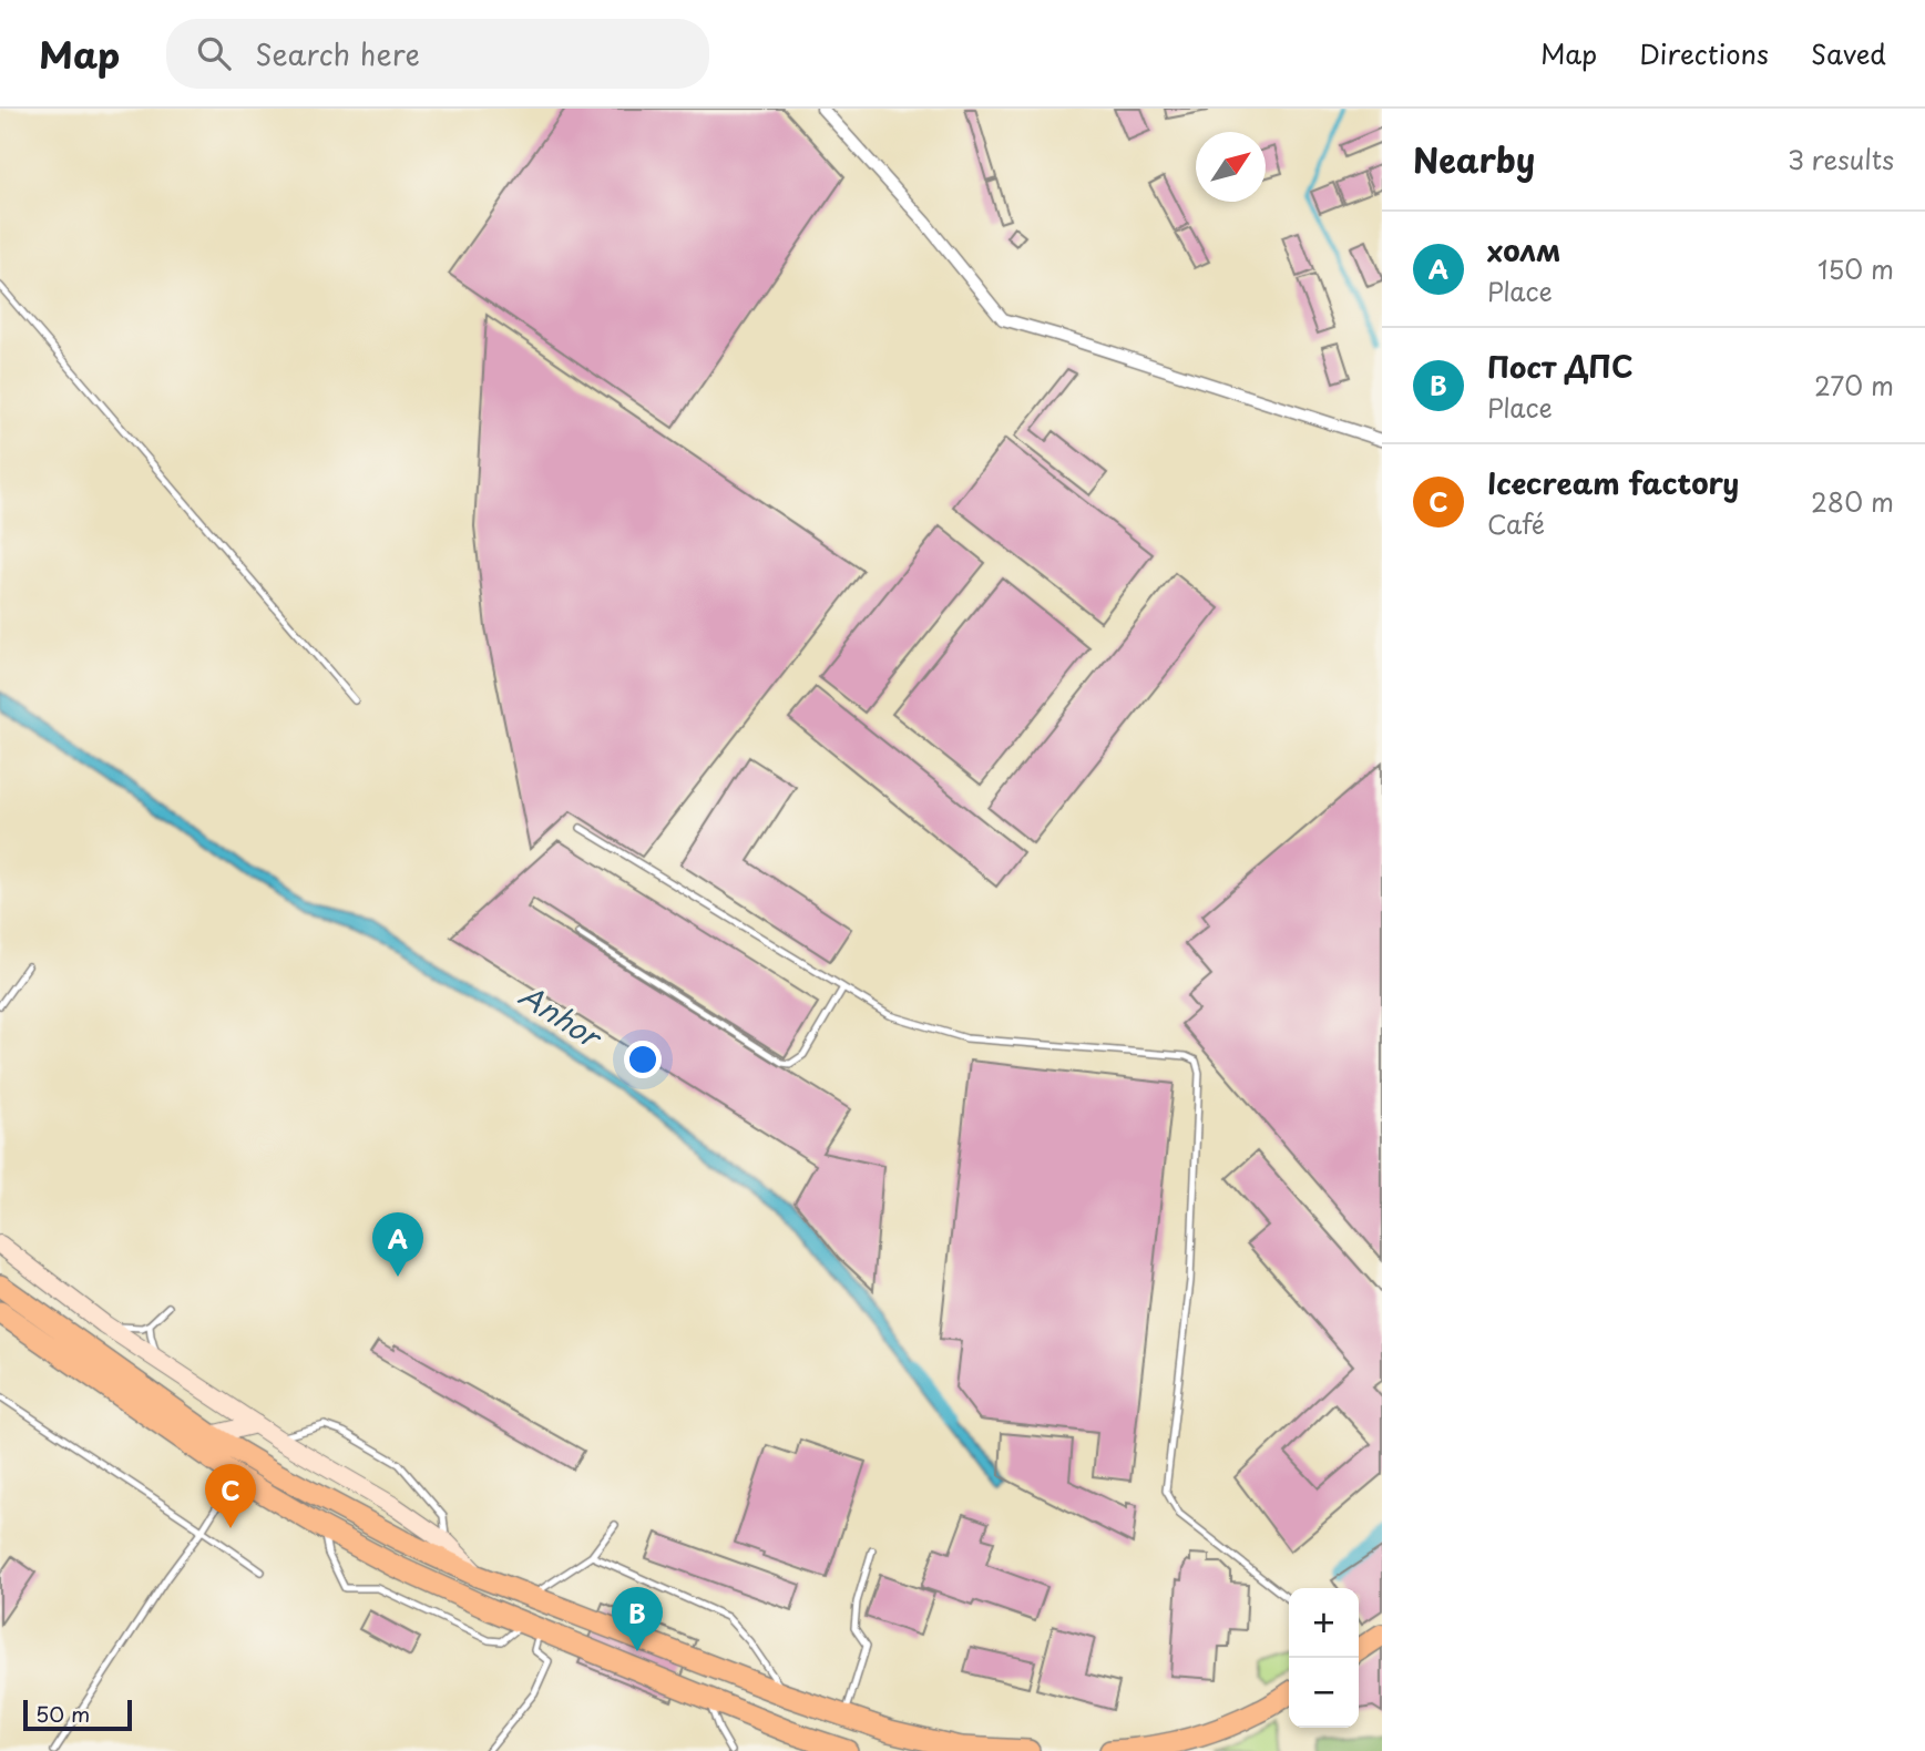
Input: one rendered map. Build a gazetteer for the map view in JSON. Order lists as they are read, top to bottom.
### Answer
{
  "water": ["Anhor"],
  "scale_bar": "50 m",
  "north": "top right",
  "page": {
    "header": "Map",
    "search": "Search here",
    "nav": ["Map", "Directions", "Saved"],
    "heading": ["Nearby", "3 results"],
    "list": [
      {
        "mark": "A",
        "name": "холм",
        "note": "Place",
        "value": "150 m"
      },
      {
        "mark": "B",
        "name": "Пост ДПС",
        "note": "Place",
        "value": "270 m"
      },
      {
        "mark": "C",
        "name": "Icecream factory",
        "note": "Café",
        "value": "280 m"
      }
    ],
    "pins": ["A", "C", "B"],
    "map_buttons": ["+", "−"],
    "scale": "50 m"
  }
}
